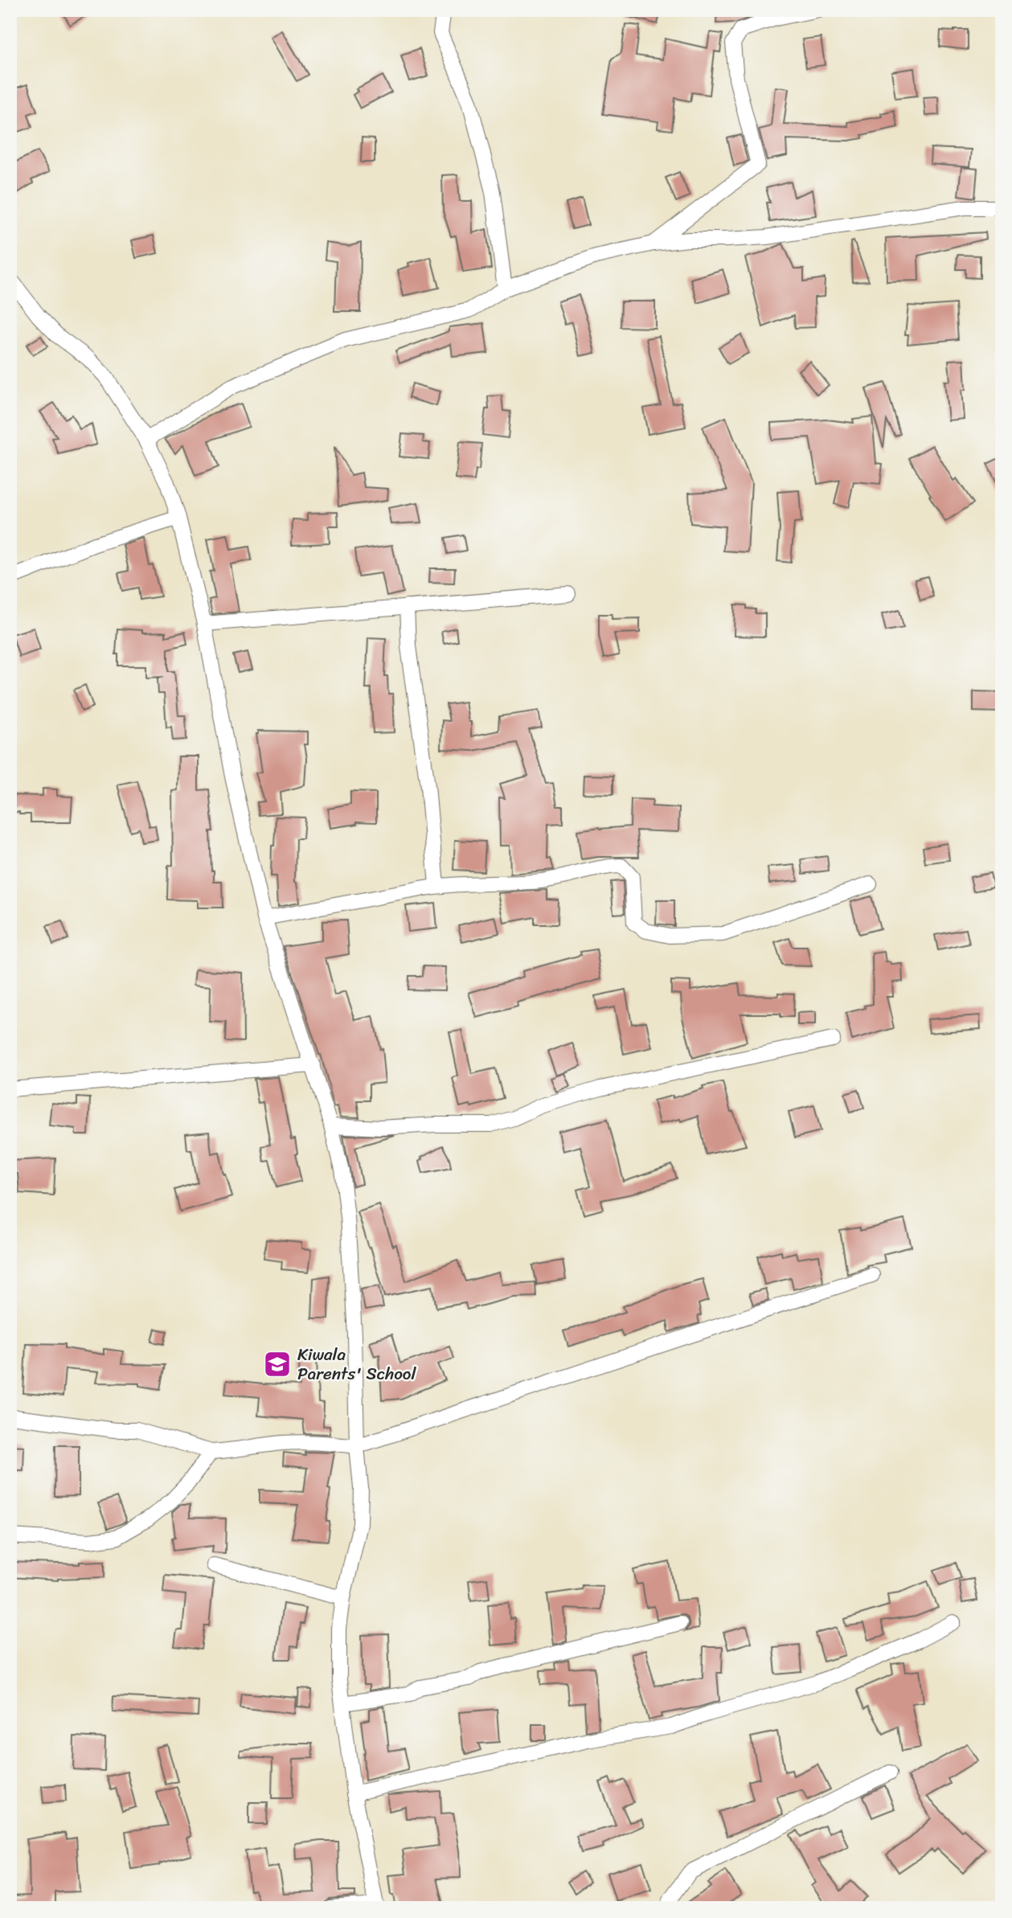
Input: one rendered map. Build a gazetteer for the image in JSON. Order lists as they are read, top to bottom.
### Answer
{
  "places": {
    "school or university": ["Kiwala Parents' School"]
  }
}
